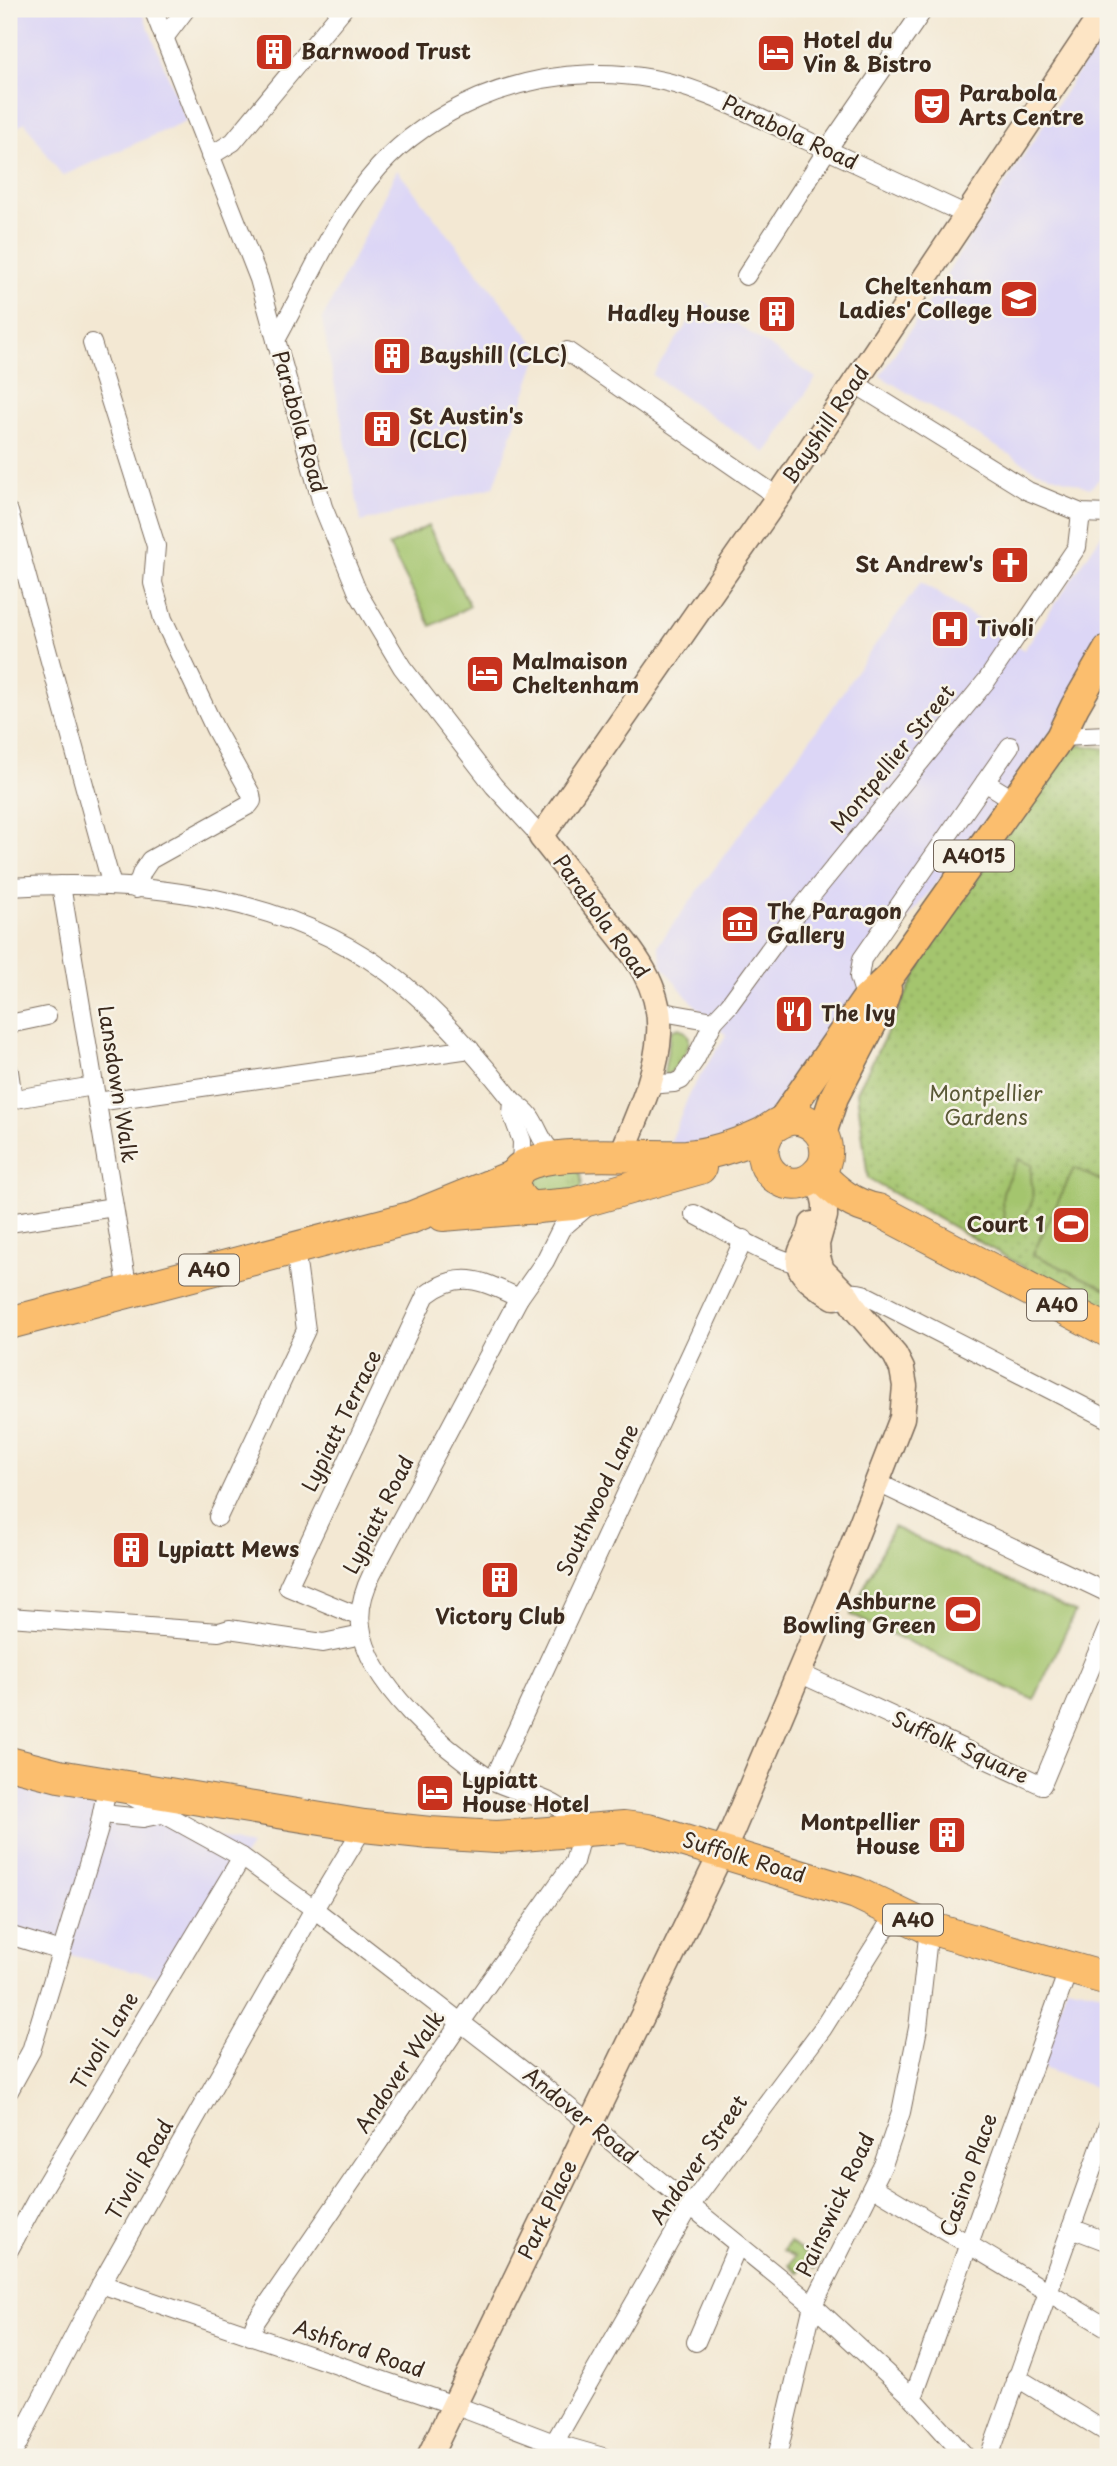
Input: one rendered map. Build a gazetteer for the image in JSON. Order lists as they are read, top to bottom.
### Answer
{
  "streets": {
    "highway": ["A40", "Suffolk Road", "Andover Road"],
    "main road": ["A4015"],
    "street": [
      "Parabola Road",
      "Bayshill Road",
      "Montpellier Street",
      "Lansdown Walk",
      "Lypiatt Terrace",
      "Southwood Lane",
      "Lypiatt Road",
      "Suffolk Square",
      "Tivoli Lane",
      "Andover Walk",
      "Andover Street",
      "Tivoli Road",
      "Casino Place",
      "Painswick Road",
      "Park Place",
      "Ashford Road"
    ]
  },
  "crossings": [
    ["Parabola Road", "Bayshill Road"],
    ["Parabola Road", "Montpellier Street"],
    ["Parabola Road", "A40"],
    ["A4015", "A40"],
    ["Lansdown Walk", "A40"],
    ["A40", "Lypiatt Road"],
    ["Lypiatt Terrace", "Lypiatt Road"],
    ["Suffolk Road", "Andover Walk"],
    ["Suffolk Road", "Andover Road"],
    ["Suffolk Road", "Andover Street"],
    ["Suffolk Road", "Tivoli Road"],
    ["Suffolk Road", "Casino Place"],
    ["Suffolk Road", "Painswick Road"],
    ["Suffolk Road", "Park Place"],
    ["Tivoli Lane", "Andover Road"],
    ["Andover Walk", "Andover Road"],
    ["Andover Walk", "Ashford Road"],
    ["Andover Road", "Andover Street"],
    ["Andover Road", "Tivoli Road"],
    ["Andover Road", "Casino Place"],
    ["Andover Road", "Painswick Road"],
    ["Andover Road", "Park Place"],
    ["Andover Street", "Ashford Road"],
    ["Tivoli Road", "Ashford Road"],
    ["Park Place", "Ashford Road"]
  ],
  "parks": ["Montpellier Gardens"],
  "places": {
    "building": [
      "Barnwood Trust",
      "Hadley House",
      "Bayshill (CLC)",
      "St Austin's (CLC)",
      "Lypiatt Mews",
      "Victory Club",
      "Montpellier House"
    ],
    "hotel": ["Hotel du Vin & Bistro", "Malmaison Cheltenham", "Lypiatt House Hotel"],
    "theatre": ["Parabola Arts Centre"],
    "school or university": ["Cheltenham Ladies' College"],
    "church": ["St Andrew's"],
    "hospital": ["Tivoli"],
    "museum": ["The Paragon Gallery"],
    "restaurant": ["The Ivy"],
    "sports": ["Court 1", "Ashburne Bowling Green"]
  }
}
